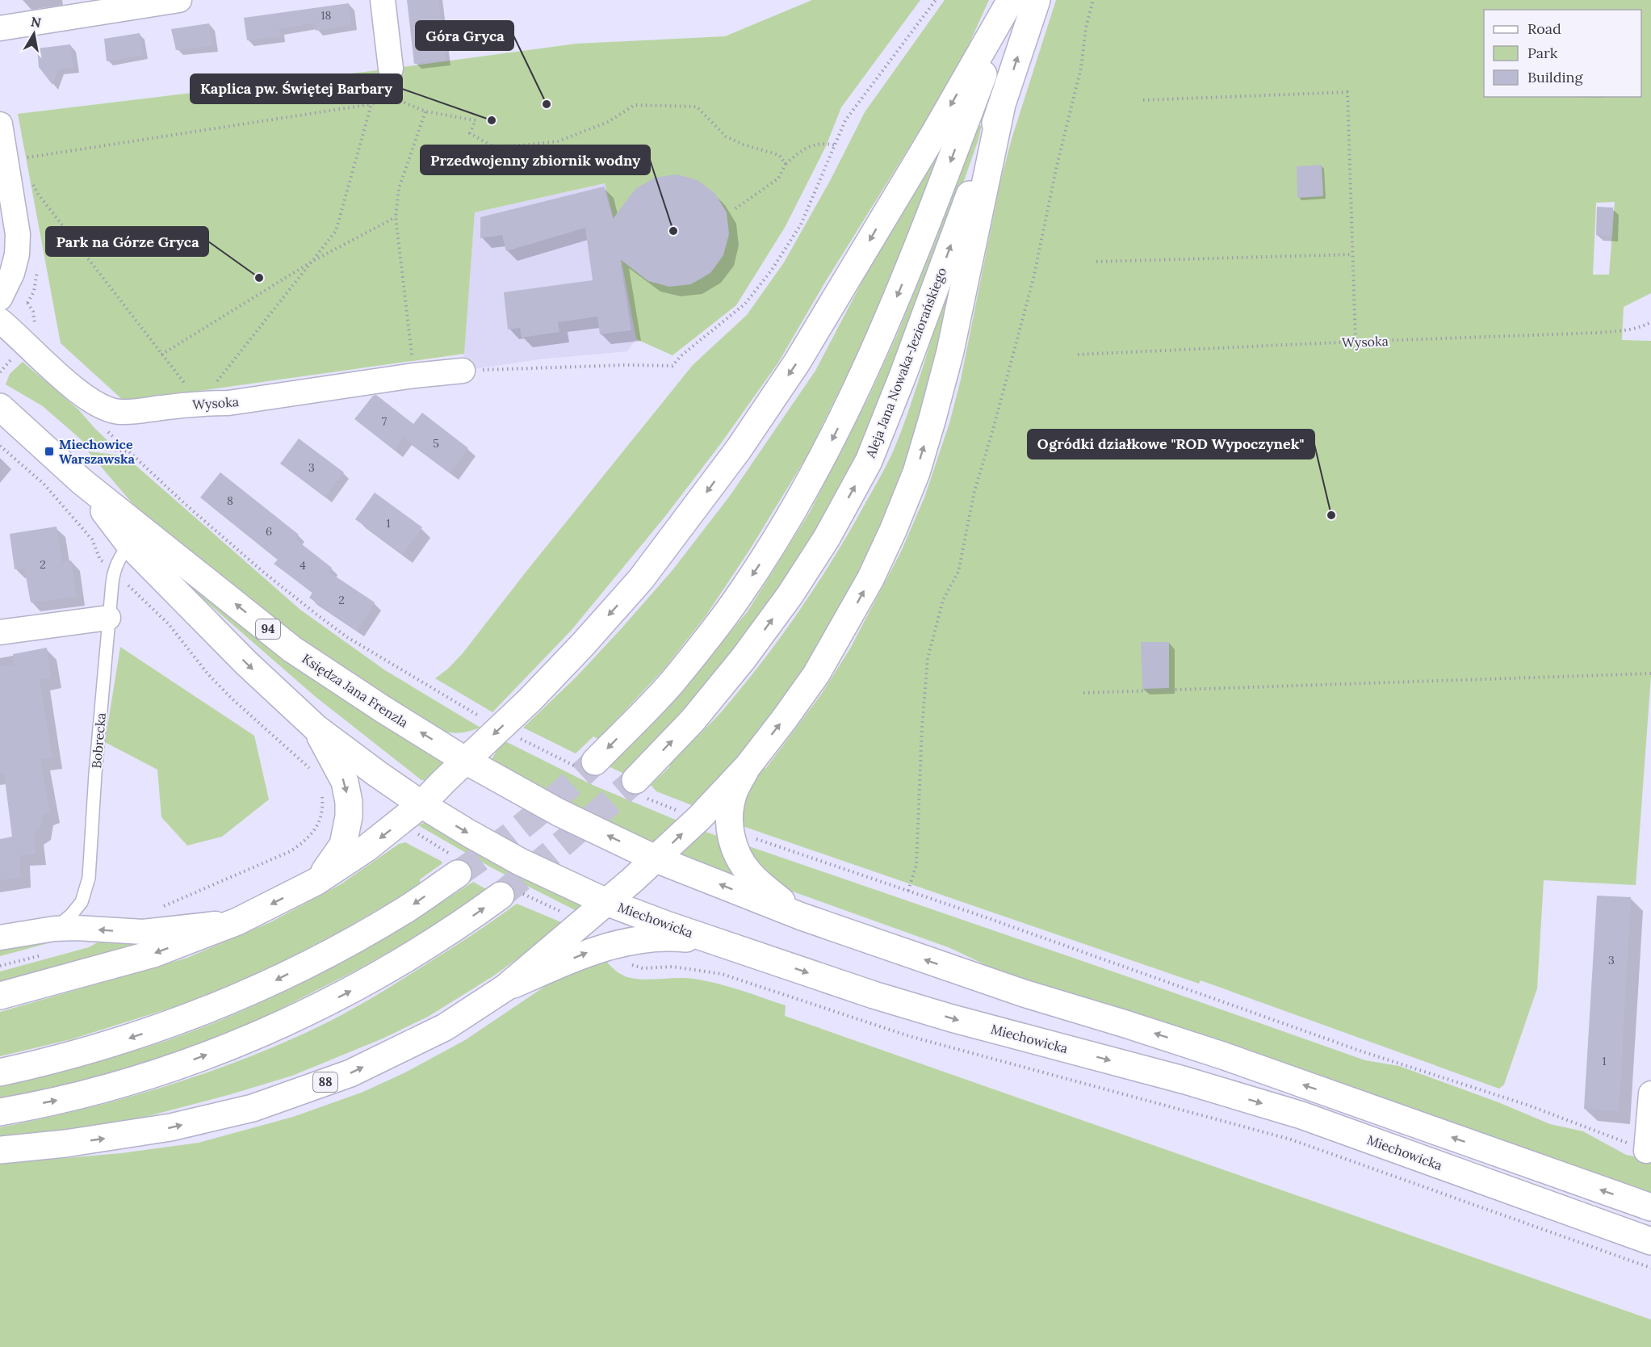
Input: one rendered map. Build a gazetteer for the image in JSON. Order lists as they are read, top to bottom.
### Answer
{
  "streets": {
    "main road": [
      "Aleja Jana Nowaka-Jeziorańskiego",
      "94",
      "Księdza Jana Frenzla",
      "Miechowicka",
      "88"
    ],
    "street": ["Wysoka"],
    "lane": ["Bobrecka"]
  },
  "crossings": [
    ["94", "Księdza Jana Frenzla"],
    ["94", "88"],
    ["Księdza Jana Frenzla", "Bobrecka"],
    ["Księdza Jana Frenzla", "Miechowicka"],
    ["Księdza Jana Frenzla", "88"],
    ["Miechowicka", "88"]
  ],
  "places": {
    "other": [
      "Góra Gryca",
      "Kaplica pw. Świętej Barbary",
      "Przedwojenny zbiornik wodny",
      "Park na Górze Gryca",
      "Ogródki działkowe \"ROD Wypoczynek\""
    ],
    "transit": ["Miechowice Warszawska"]
  },
  "house_numbers": [
    "18",
    "7",
    "5",
    "3",
    "8",
    "1",
    "6",
    "2",
    "4",
    "2",
    "3",
    "1"
  ],
  "legend": ["Road", "Park", "Building"],
  "north": "top"
}
